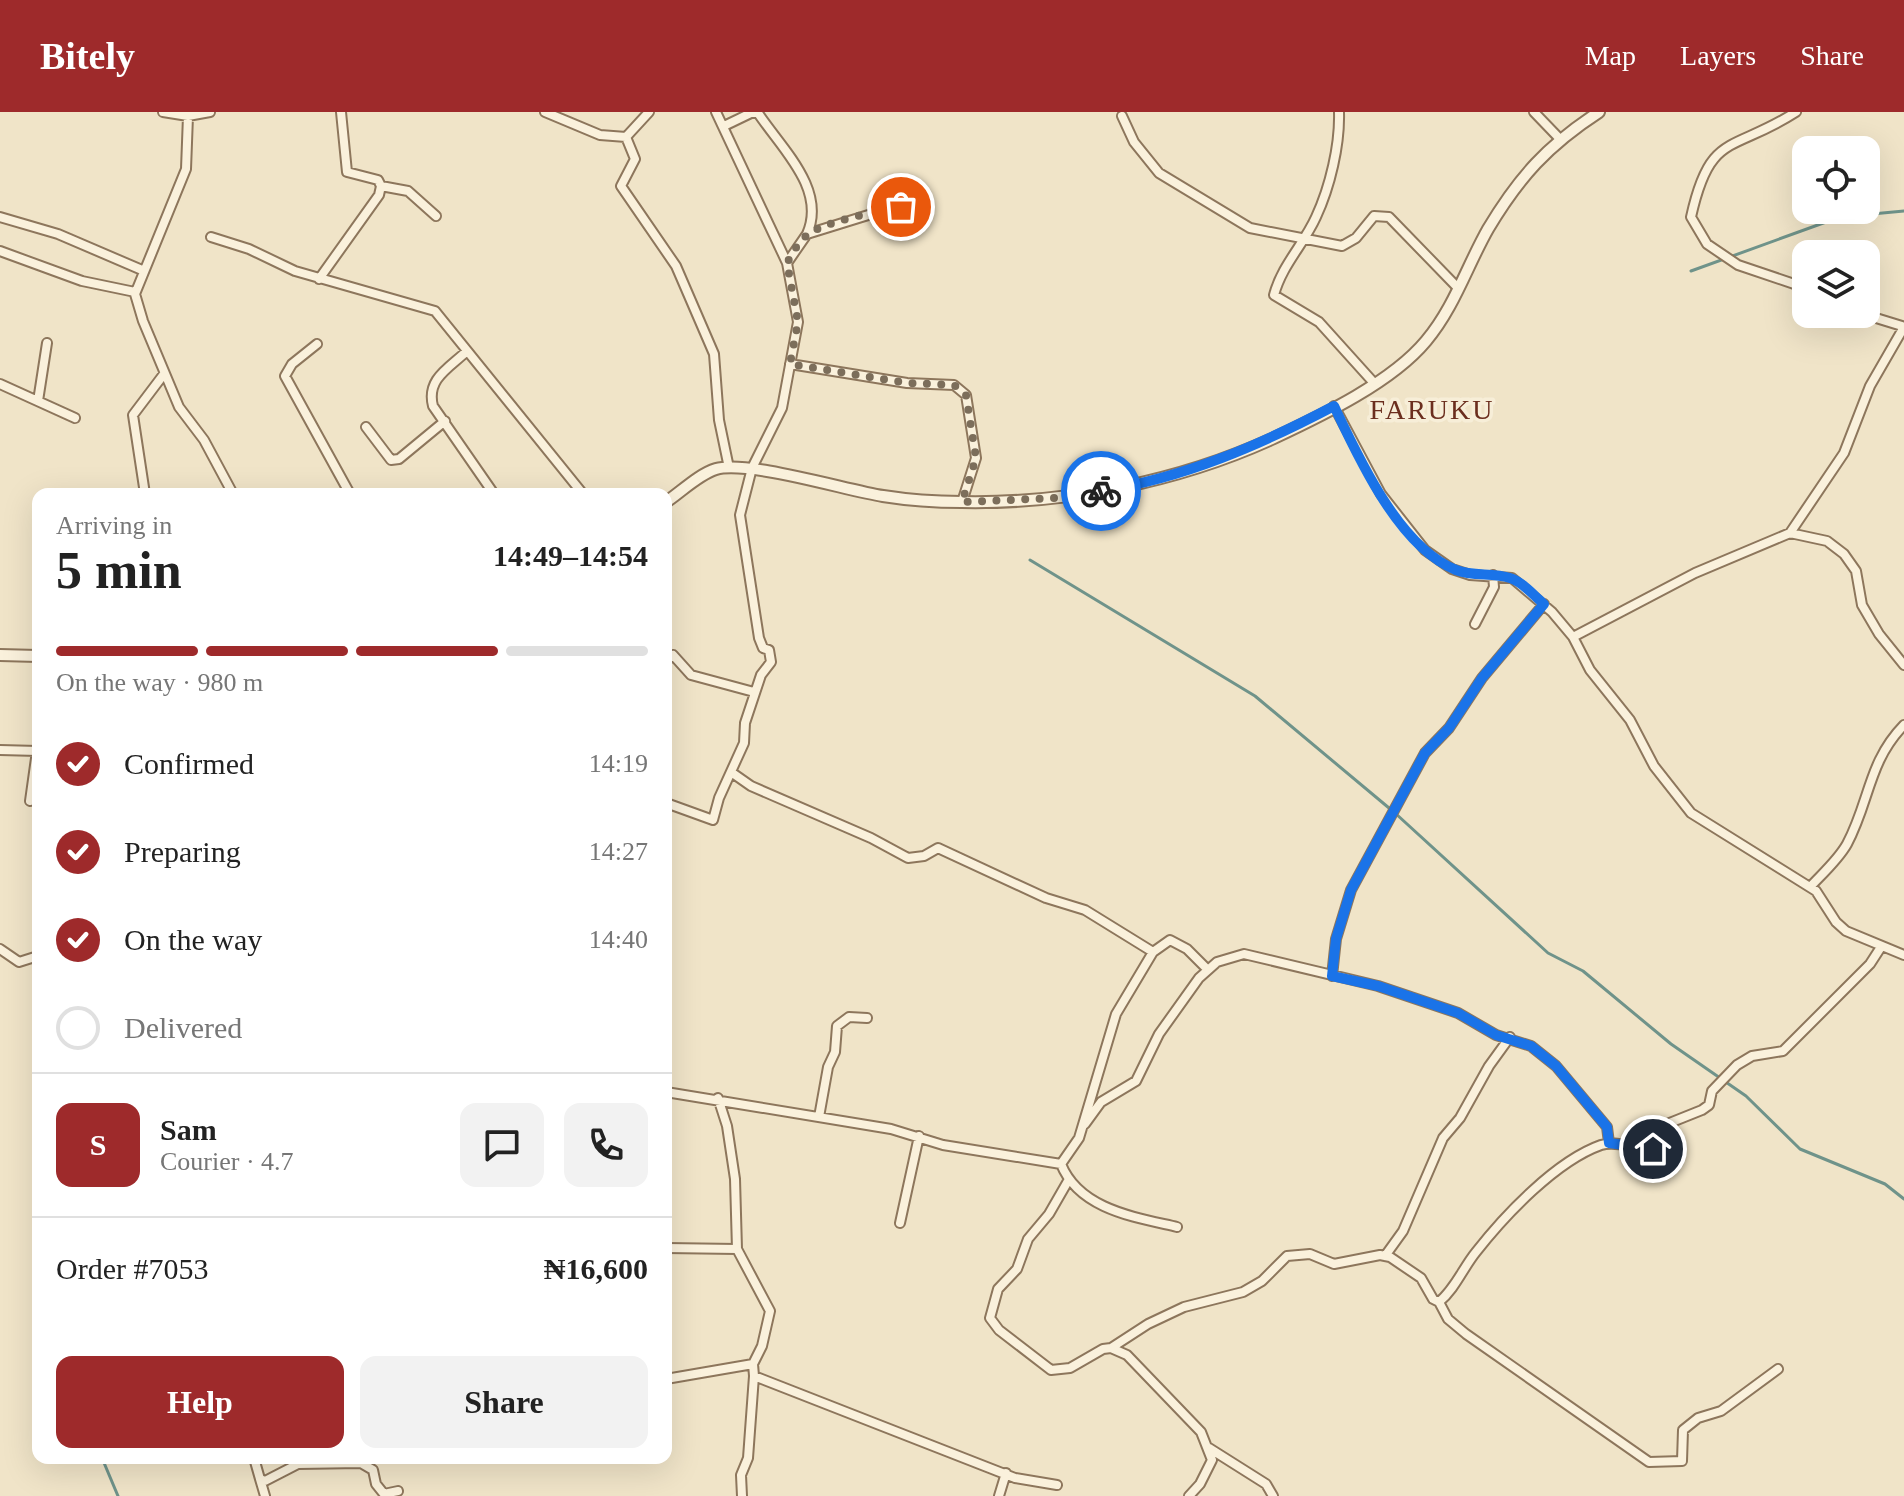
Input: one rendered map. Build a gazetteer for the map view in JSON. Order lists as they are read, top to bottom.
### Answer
{
  "districts": ["FARUKU"],
  "page": {
    "header": "Bitely",
    "nav": ["Map", "Layers", "Share"],
    "heading": ["5 min", "Arriving in", "14:49–14:54"],
    "panel": [
      "Sam",
      "Courier · 4.7",
      "Order #7053",
      "₦16,600"
    ],
    "bar": "On the way · 980 m",
    "list": [
      ["Confirmed", "14:19"],
      ["Preparing", "14:27"],
      ["On the way", "14:40"],
      "Delivered"
    ],
    "round": "S",
    "buttons": ["Help", "Share"]
  }
}
